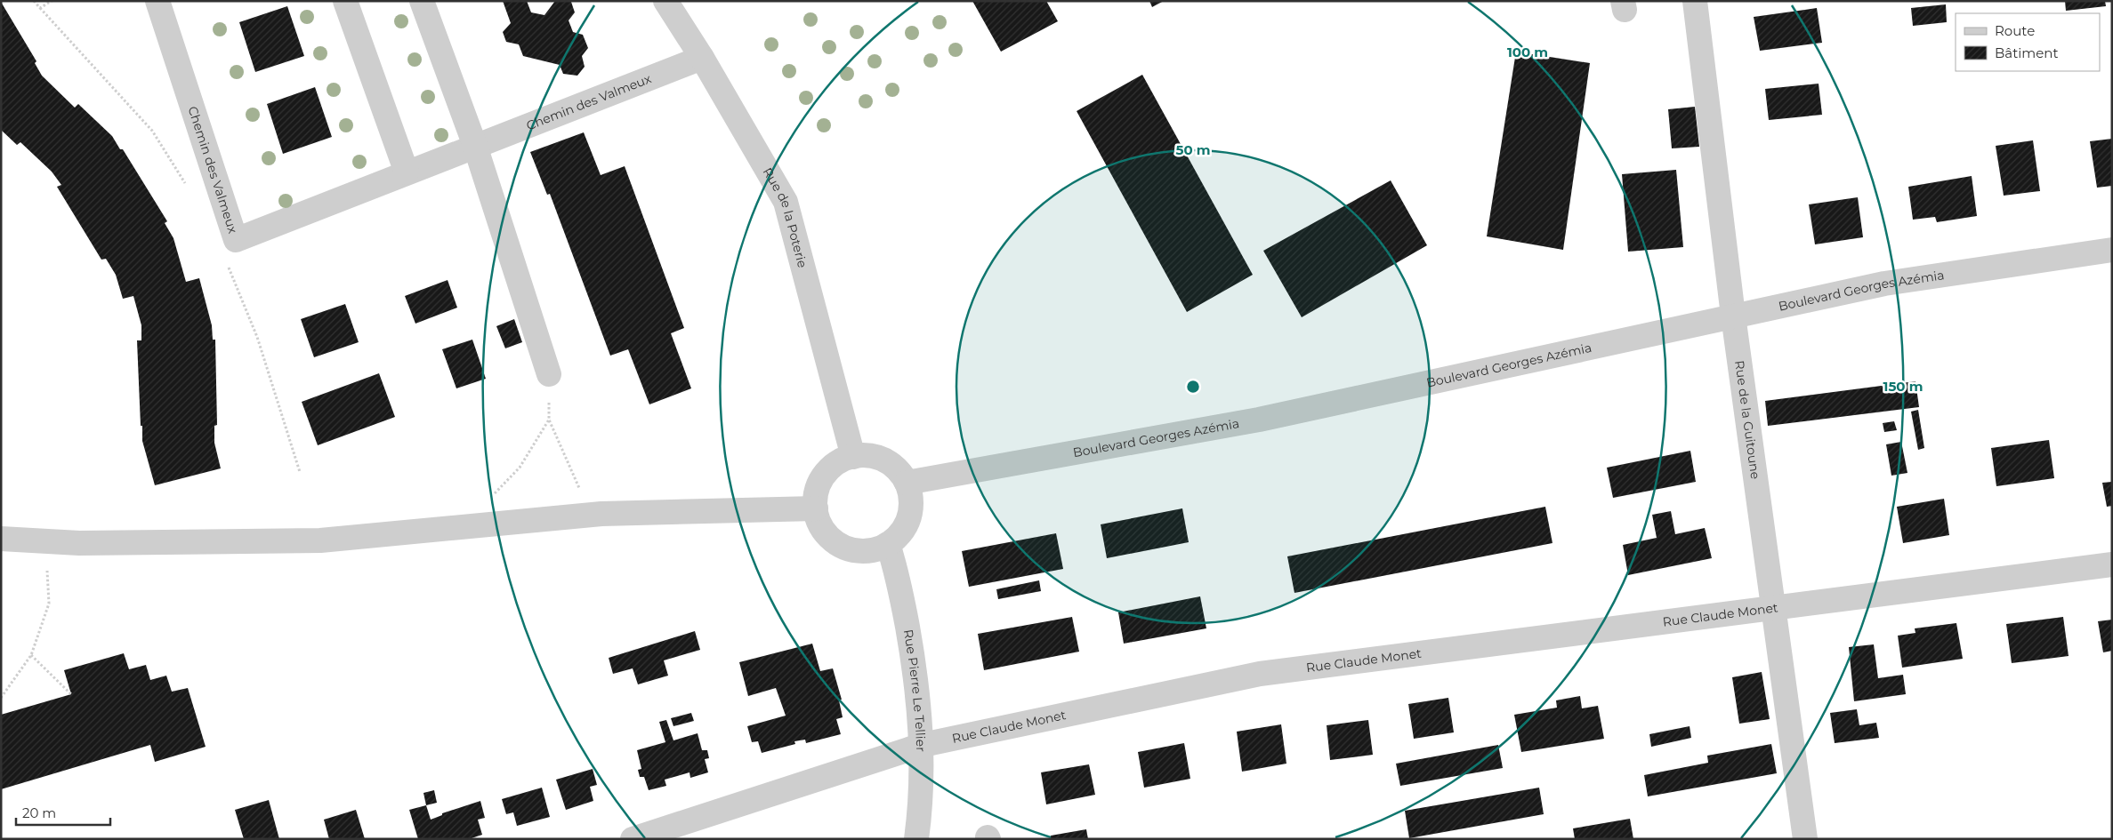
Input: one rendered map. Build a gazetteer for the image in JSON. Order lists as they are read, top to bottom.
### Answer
{
  "streets": {
    "street": [
      "Chemin des Valmeux",
      "Rue de la Poterie",
      "Boulevard Georges Azémia",
      "Rue de la Guitoune",
      "Rue Claude Monet",
      "Rue Pierre Le Tellier"
    ]
  },
  "crossings": [
    ["Chemin des Valmeux", "Rue de la Poterie"],
    ["Rue de la Poterie", "Boulevard Georges Azémia"],
    ["Rue de la Poterie", "Rue Pierre Le Tellier"],
    ["Boulevard Georges Azémia", "Rue de la Guitoune"],
    ["Boulevard Georges Azémia", "Rue Pierre Le Tellier"],
    ["Rue de la Guitoune", "Rue Claude Monet"],
    ["Rue Claude Monet", "Rue Pierre Le Tellier"]
  ],
  "legend": ["Route", "Bâtiment"],
  "scale_bar": "20 m",
  "rings": ["100 m", "50 m", "150 m"]
}
